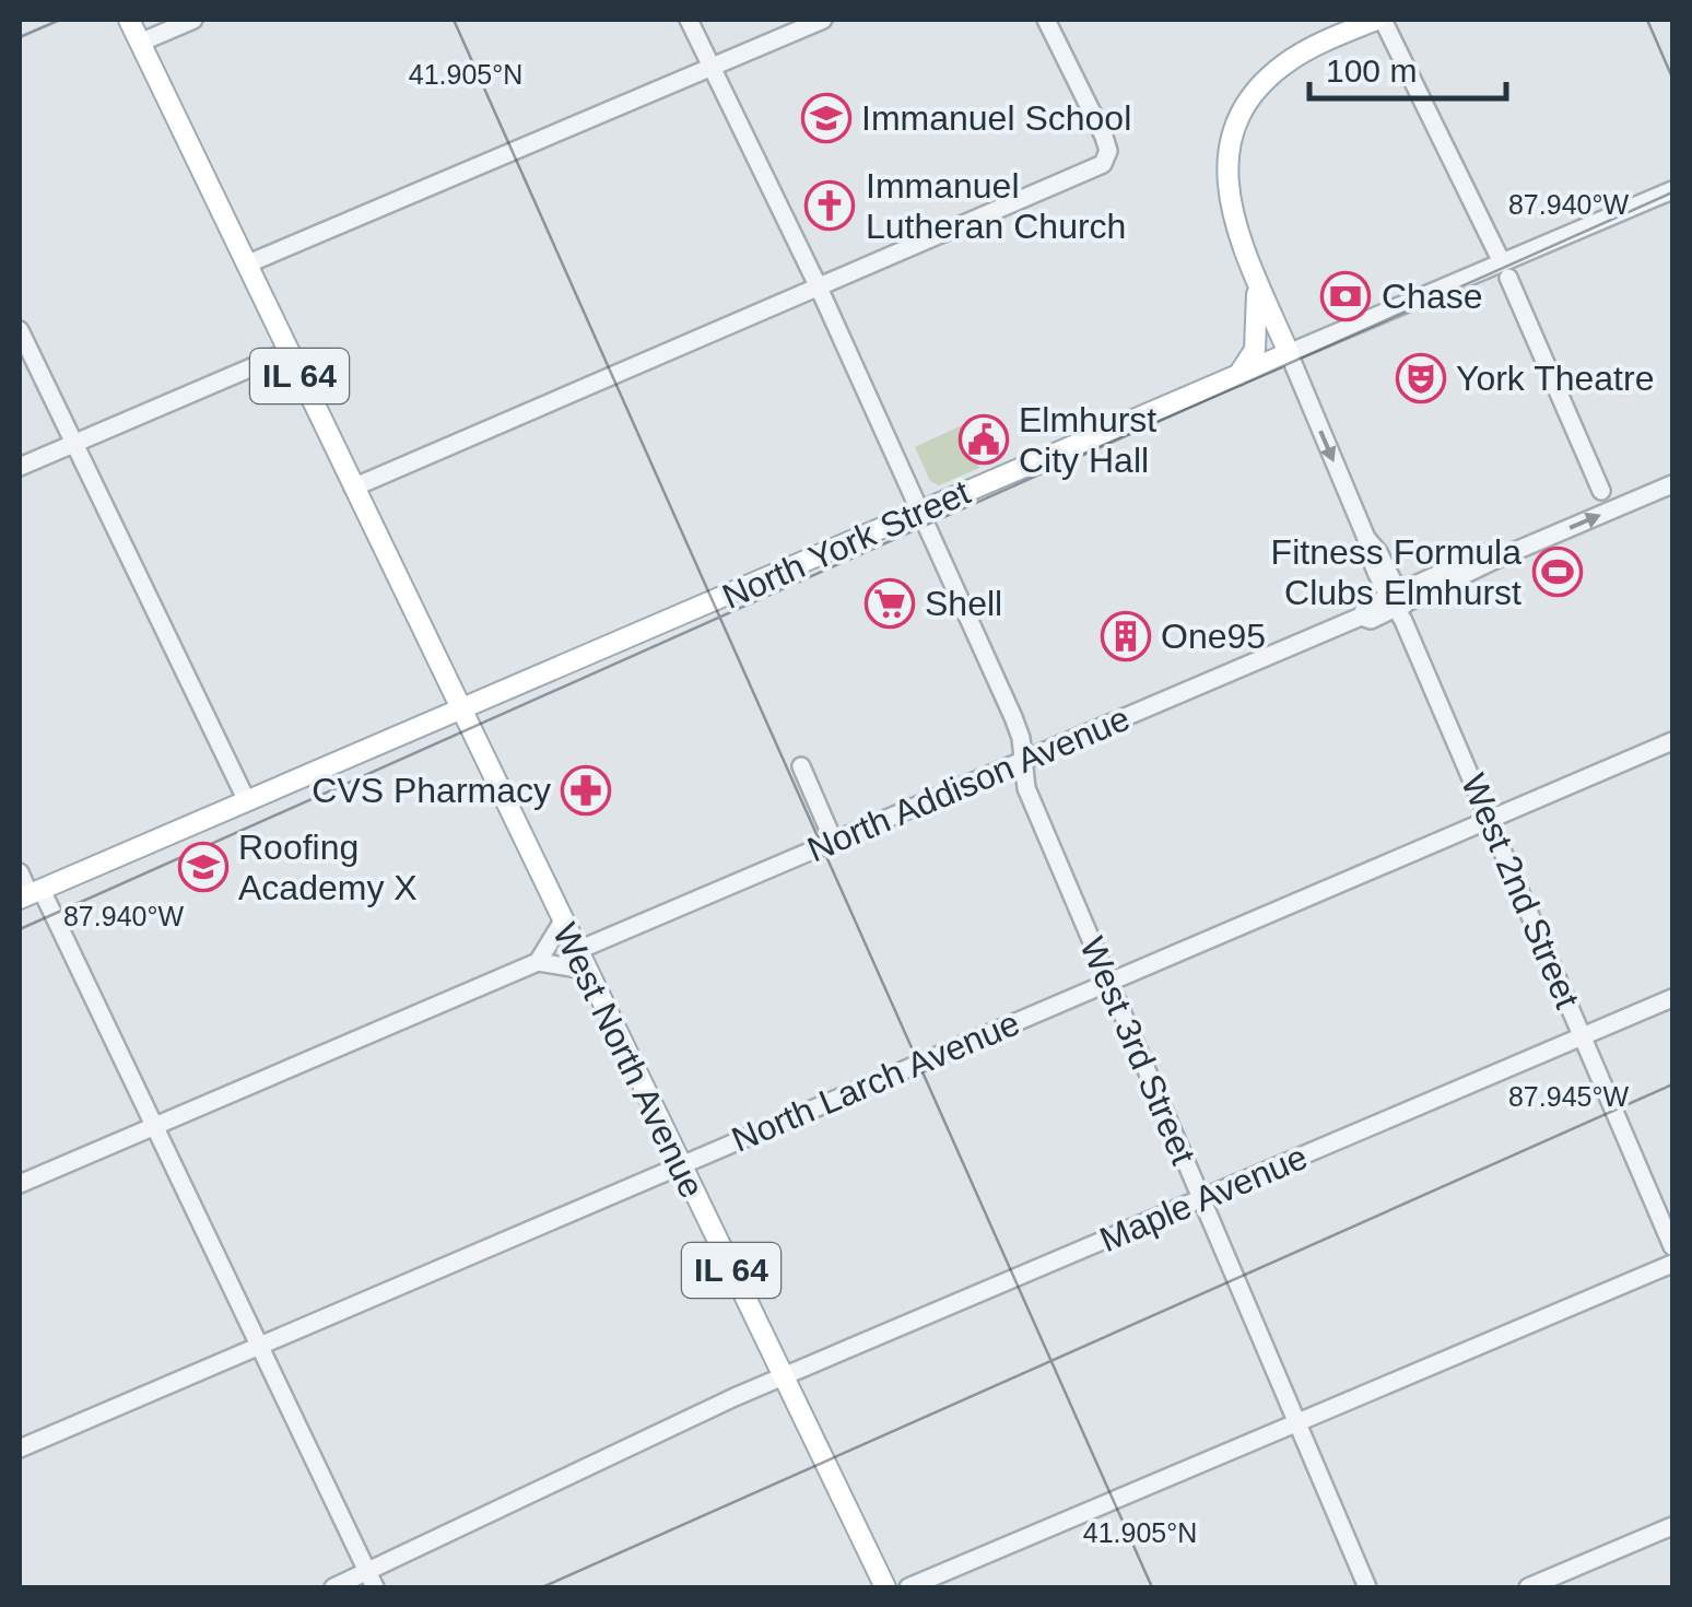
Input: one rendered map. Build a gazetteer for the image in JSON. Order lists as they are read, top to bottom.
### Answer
{
  "streets": {
    "main road": ["IL 64", "North York Street", "West North Avenue"],
    "street": [
      "North Addison Avenue",
      "West 2nd Street",
      "West 3rd Street",
      "North Larch Avenue",
      "Maple Avenue"
    ]
  },
  "crossings": [
    ["IL 64", "North York Street"],
    ["IL 64", "West North Avenue"],
    ["North York Street", "West 2nd Street"],
    ["North York Street", "West 3rd Street"],
    ["North York Street", "West North Avenue"],
    ["North Addison Avenue", "West 2nd Street"],
    ["North Addison Avenue", "West 3rd Street"],
    ["North Addison Avenue", "West North Avenue"],
    ["West 2nd Street", "North Larch Avenue"],
    ["West 2nd Street", "Maple Avenue"],
    ["West 3rd Street", "North Larch Avenue"],
    ["West 3rd Street", "Maple Avenue"],
    ["West North Avenue", "North Larch Avenue"],
    ["West North Avenue", "Maple Avenue"]
  ],
  "places": {
    "school or university": ["Immanuel School", "Roofing Academy X"],
    "church": ["Immanuel Lutheran Church"],
    "bank": ["Chase"],
    "theatre": ["York Theatre"],
    "public building": ["Elmhurst City Hall"],
    "sports": ["Fitness Formula Clubs Elmhurst"],
    "supermarket": ["Shell"],
    "building": ["One95"],
    "pharmacy": ["CVS Pharmacy"]
  },
  "scale_bar": "100 m",
  "coordinates": ["41.905°N", "87.940°W", "87.945°W"]
}
